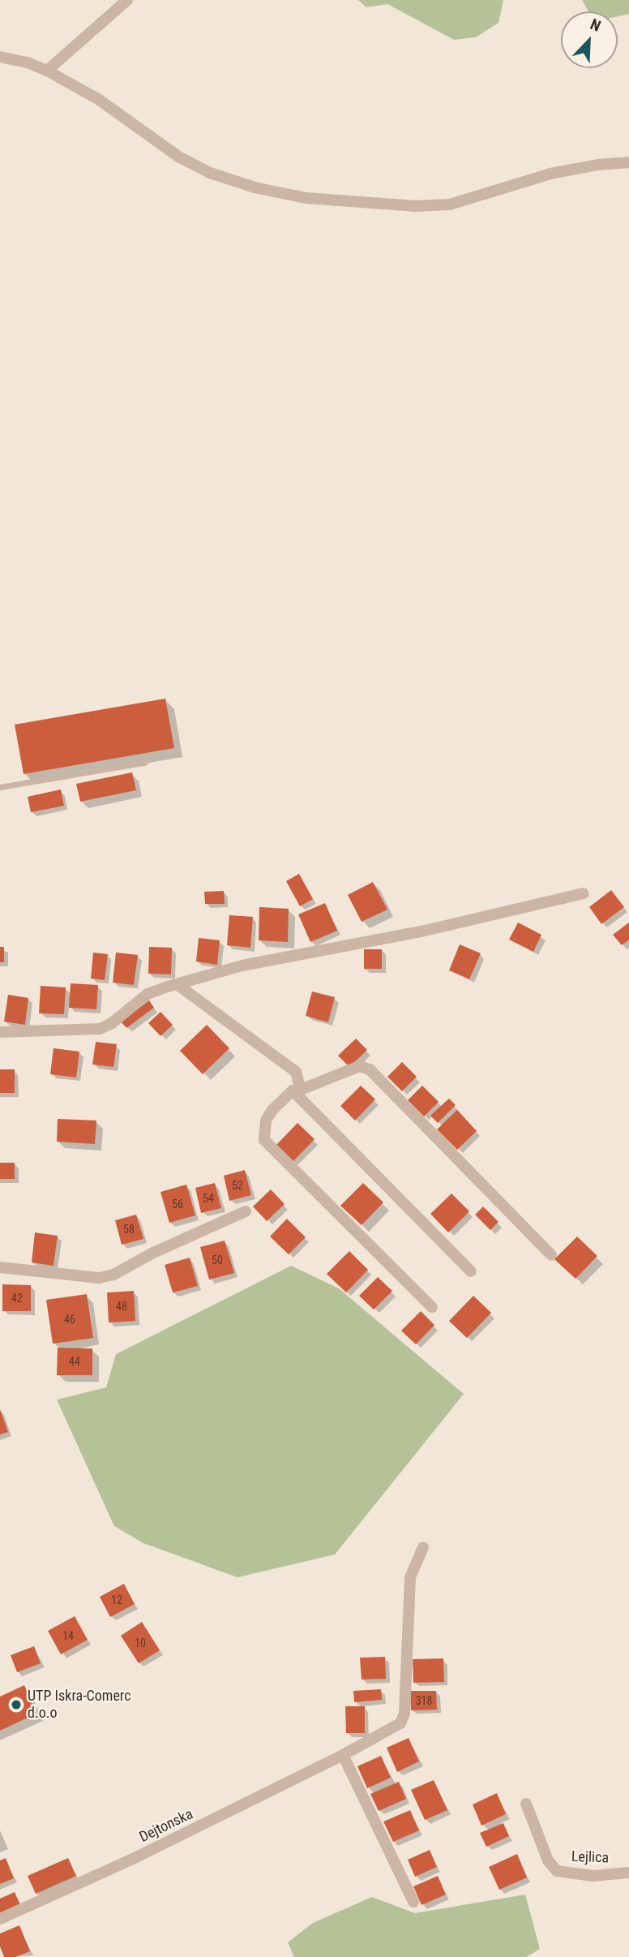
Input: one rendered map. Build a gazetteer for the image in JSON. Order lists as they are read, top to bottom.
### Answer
{
  "streets": {
    "street": ["Dejtonska", "Lejlica"]
  },
  "places": ["UTP Iskra-Comerc d.o.o"],
  "house_numbers": [
    "52",
    "54",
    "56",
    "58",
    "50",
    "42",
    "48",
    "46",
    "44",
    "12",
    "14",
    "10",
    "318"
  ],
  "north": "top right"
}
